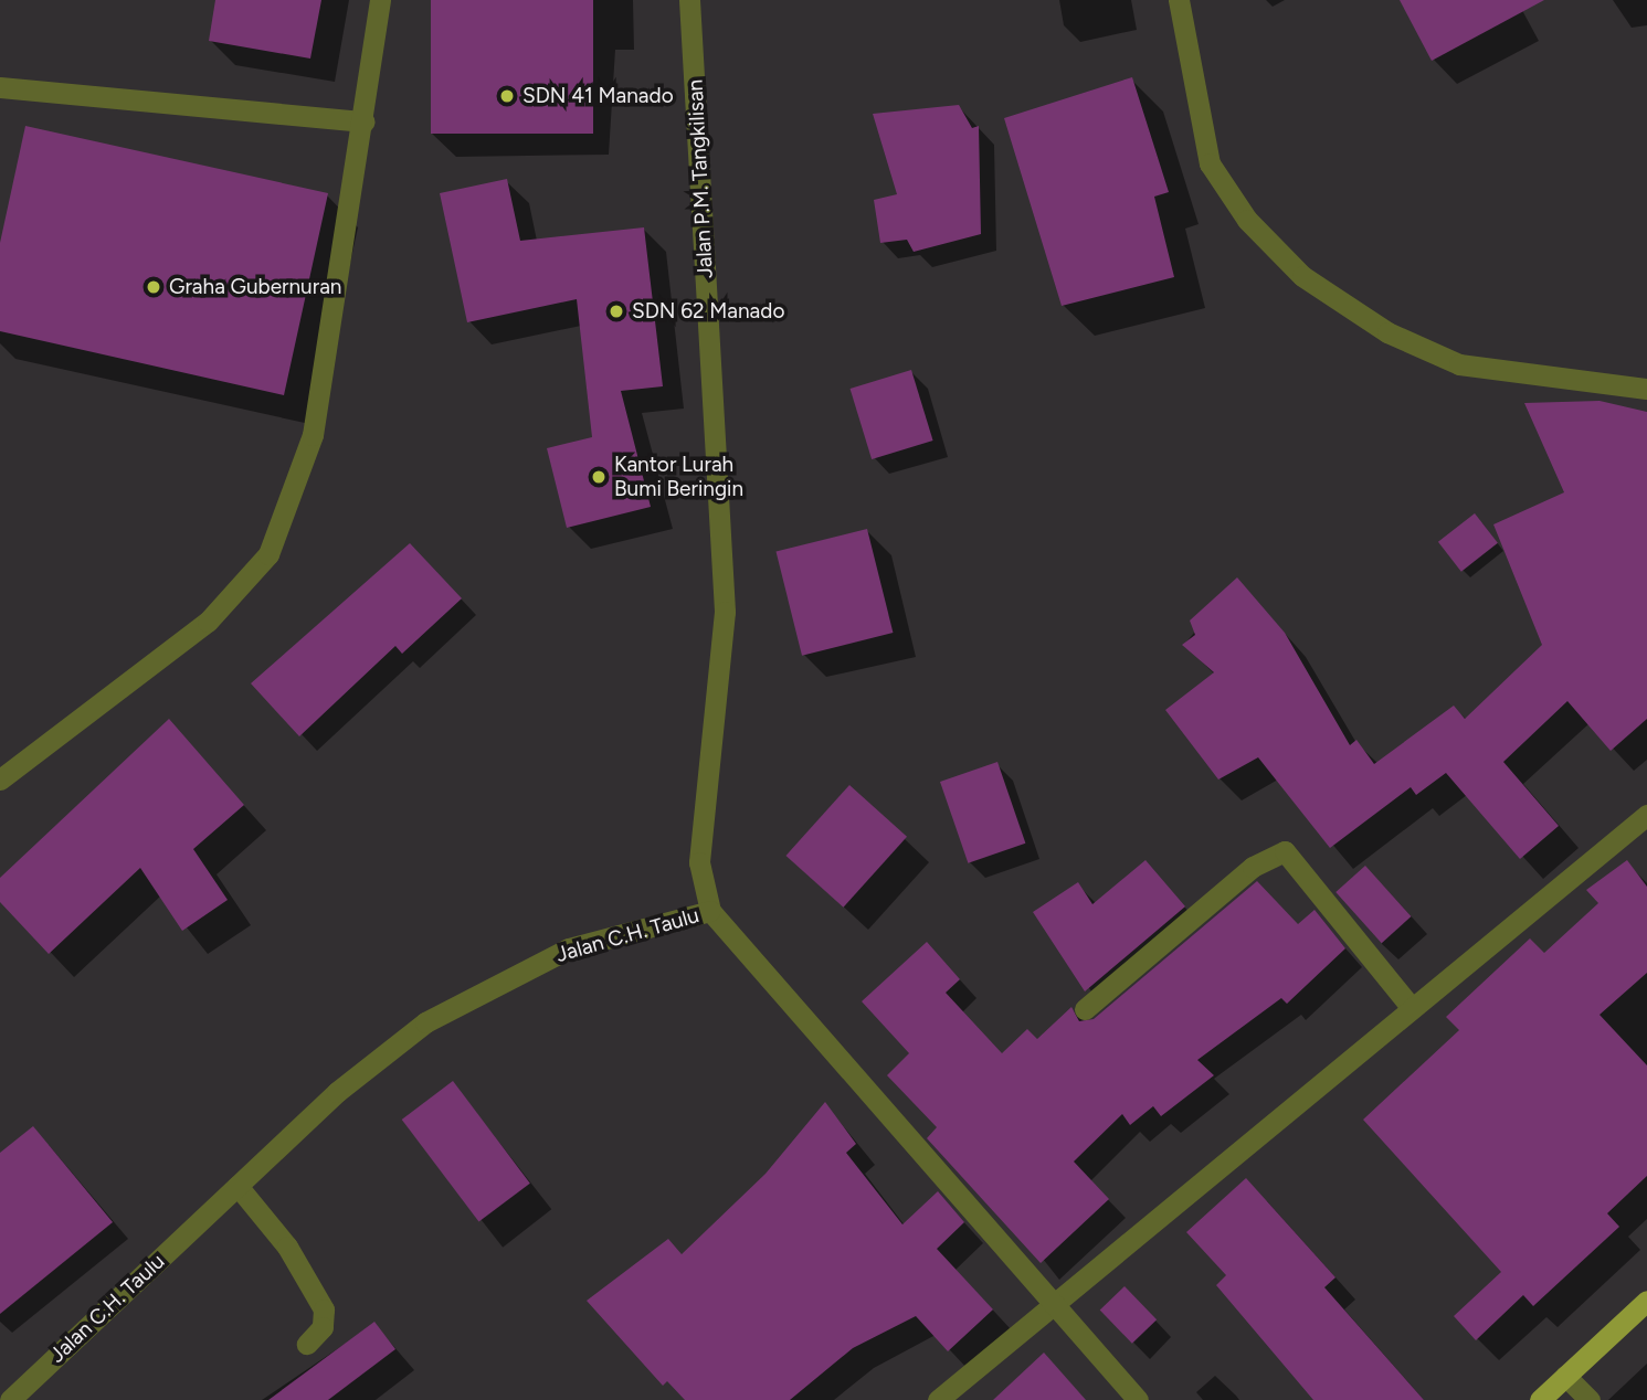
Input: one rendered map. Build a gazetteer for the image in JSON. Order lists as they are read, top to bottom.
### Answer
{
  "streets": {
    "street": ["Jalan P.M. Tangkilisan", "Jalan C.H. Taulu"]
  },
  "crossings": [
    ["Jalan P.M. Tangkilisan", "Jalan C.H. Taulu"]
  ],
  "places": [
    "SDN 41 Manado",
    "Graha Gubernuran",
    "SDN 62 Manado",
    "Kantor Lurah Bumi Beringin"
  ]
}
